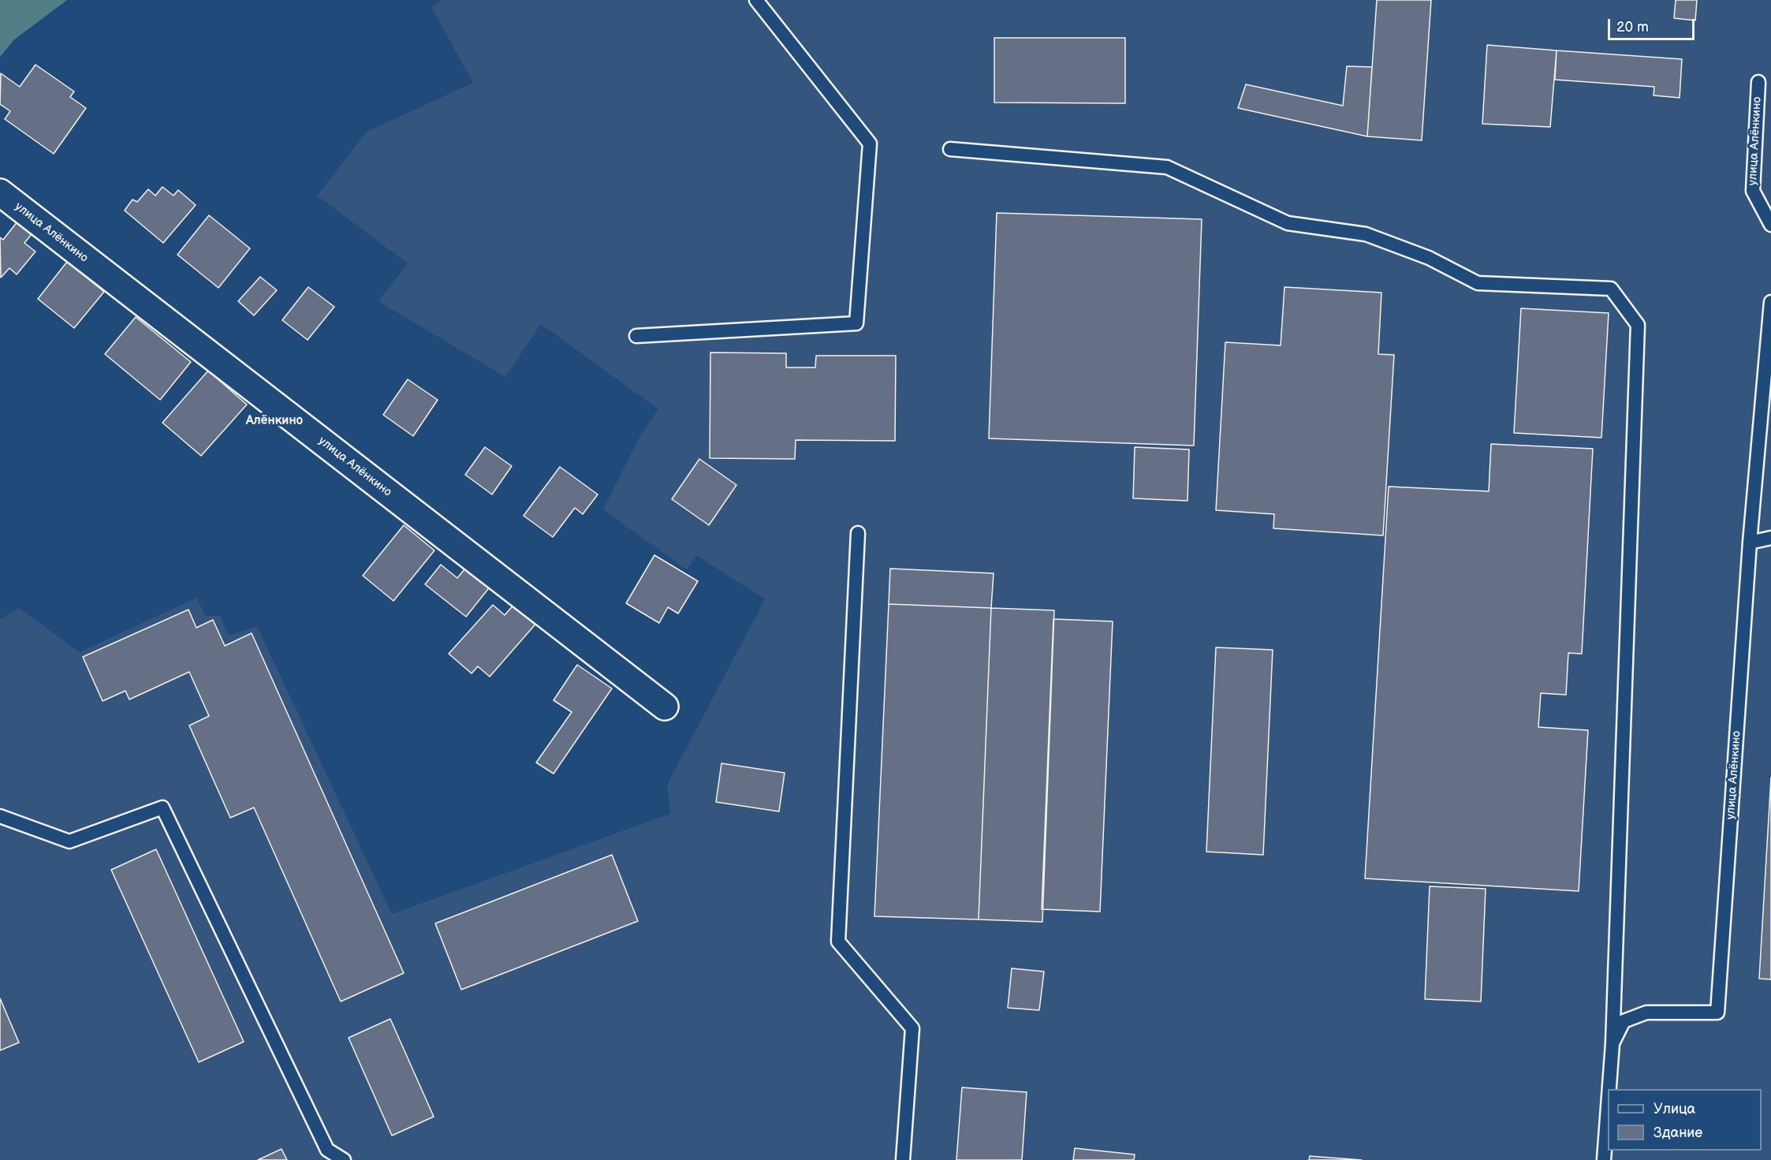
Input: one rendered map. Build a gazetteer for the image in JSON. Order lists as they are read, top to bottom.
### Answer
{
  "streets": {
    "street": ["улица Алёнкино"]
  },
  "districts": ["Алёнкино"],
  "legend": ["Улица", "Здание"],
  "scale_bar": "20 m"
}
